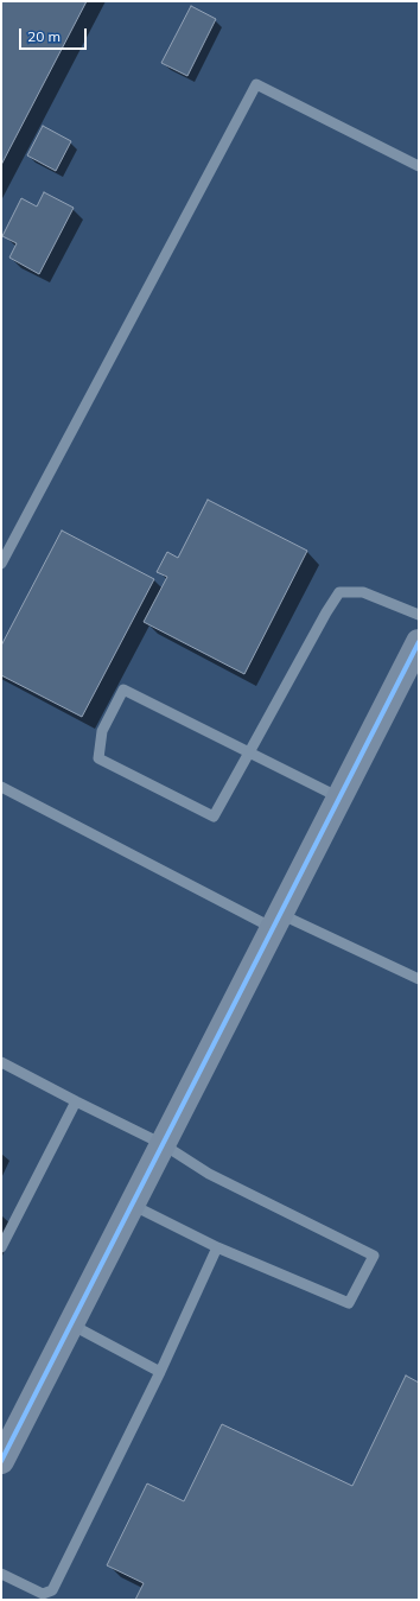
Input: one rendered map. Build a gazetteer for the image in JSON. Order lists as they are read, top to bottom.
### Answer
{
  "scale_bar": "20 m"
}
